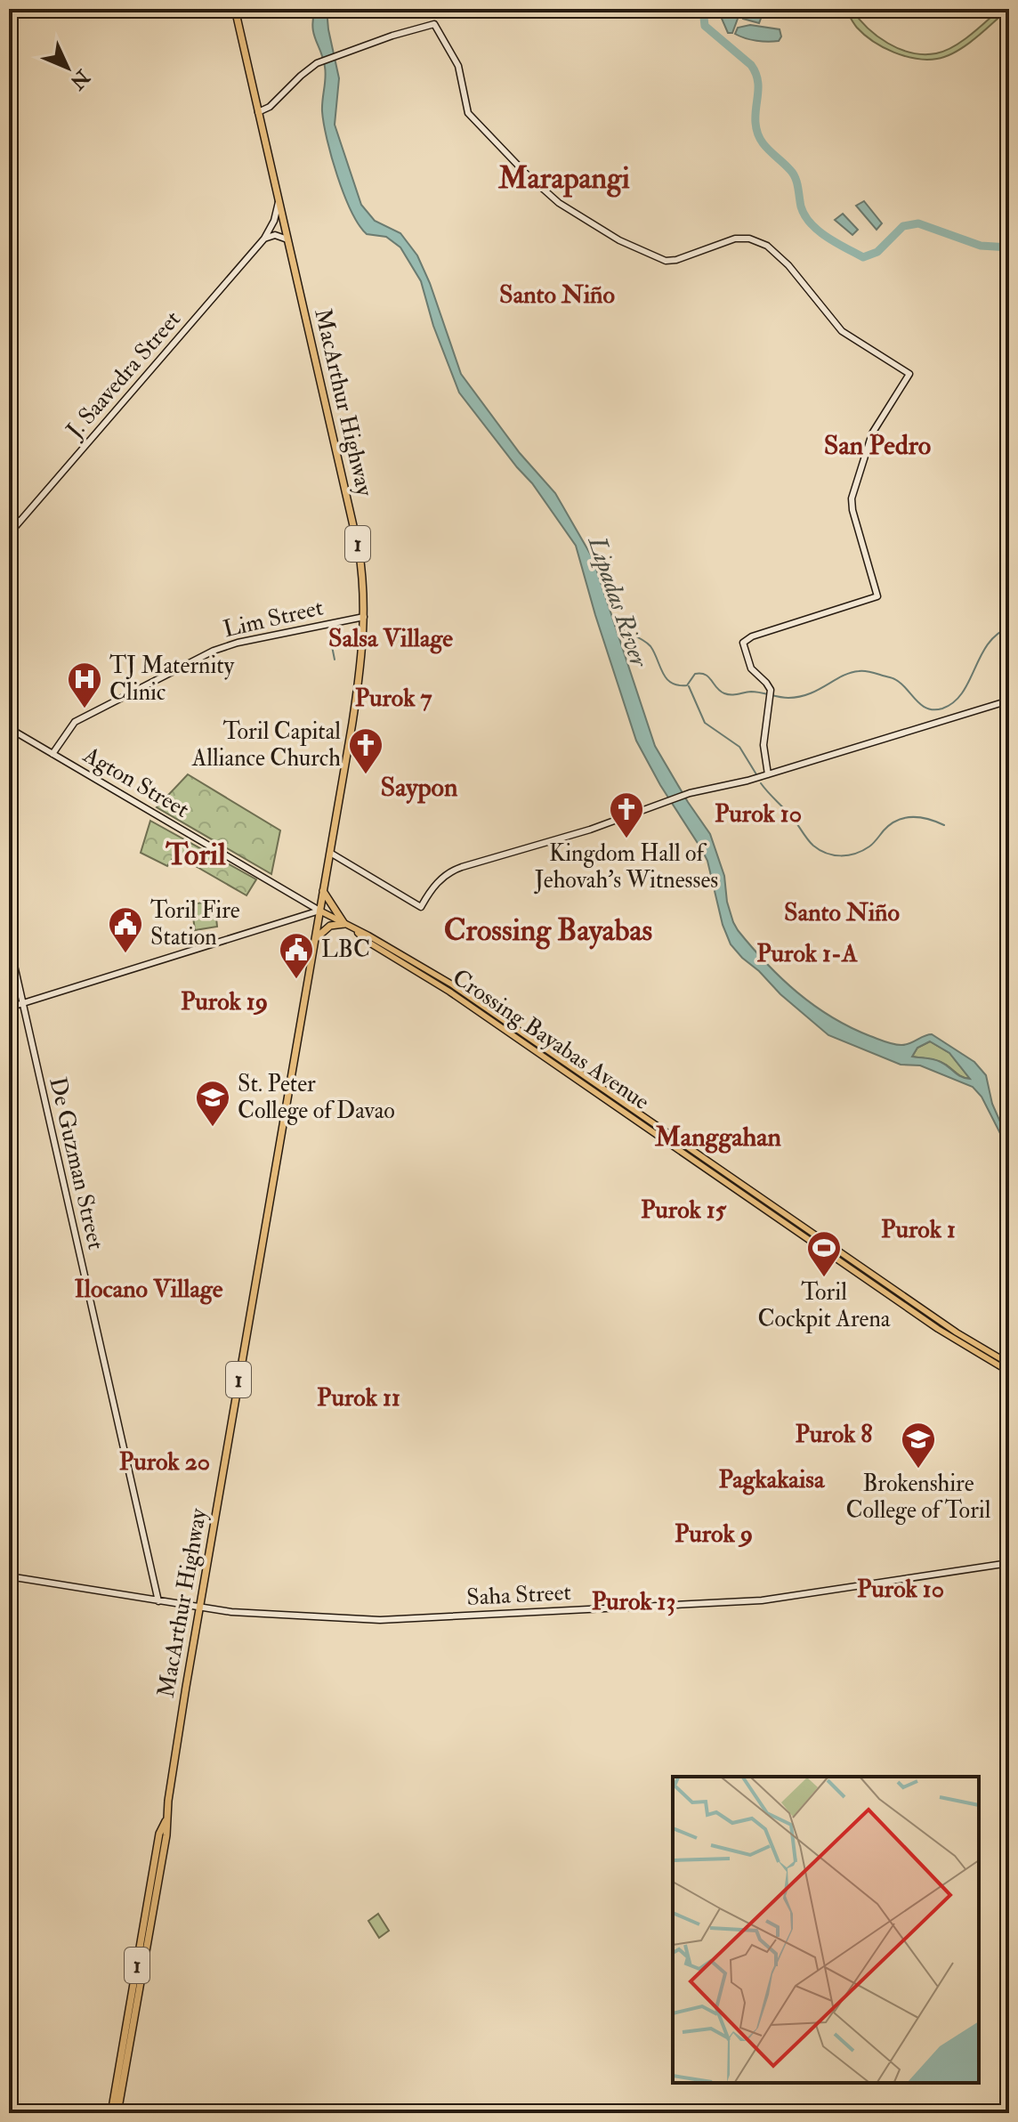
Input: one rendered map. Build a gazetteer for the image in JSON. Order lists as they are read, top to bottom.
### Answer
{
  "streets": {
    "highway": ["MacArthur Highway", "1"],
    "main road": ["Crossing Bayabas Avenue"],
    "street": [
      "J. Saavedra Street",
      "Lim Street",
      "Agton Street",
      "De Guzman Street",
      "Saha Street"
    ]
  },
  "crossings": [
    ["J. Saavedra Street", "MacArthur Highway"],
    ["MacArthur Highway", "Lim Street"],
    ["MacArthur Highway", "Agton Street"],
    ["MacArthur Highway", "Crossing Bayabas Avenue"],
    ["MacArthur Highway", "Saha Street"],
    ["Lim Street", "Agton Street"],
    ["Agton Street", "Crossing Bayabas Avenue"],
    ["De Guzman Street", "Saha Street"]
  ],
  "districts": [
    "Marapangi",
    "Santo Niño",
    "San Pedro",
    "Salsa Village",
    "Purok 7",
    "Saypon",
    "Purok 10",
    "Toril",
    "Santo Niño",
    "Crossing Bayabas",
    "Purok 1-A",
    "Purok 19",
    "Manggahan",
    "Purok 15",
    "Purok 1",
    "Ilocano Village",
    "Purok 11",
    "Purok 8",
    "Purok 20",
    "Pagkakaisa",
    "Purok 9",
    "Purok 10",
    "Purok 13"
  ],
  "water": ["Lipadas River"],
  "places": {
    "hospital": ["TJ Maternity Clinic"],
    "church": ["Toril Capital Alliance Church", "Kingdom Hall of Jehovah's Witnesses"],
    "public building": ["Toril Fire Station", "LBC"],
    "school or university": ["St. Peter College of Davao", "Brokenshire College of Toril"],
    "sports": ["Toril Cockpit Arena"]
  },
  "north": "bottom right"
}
